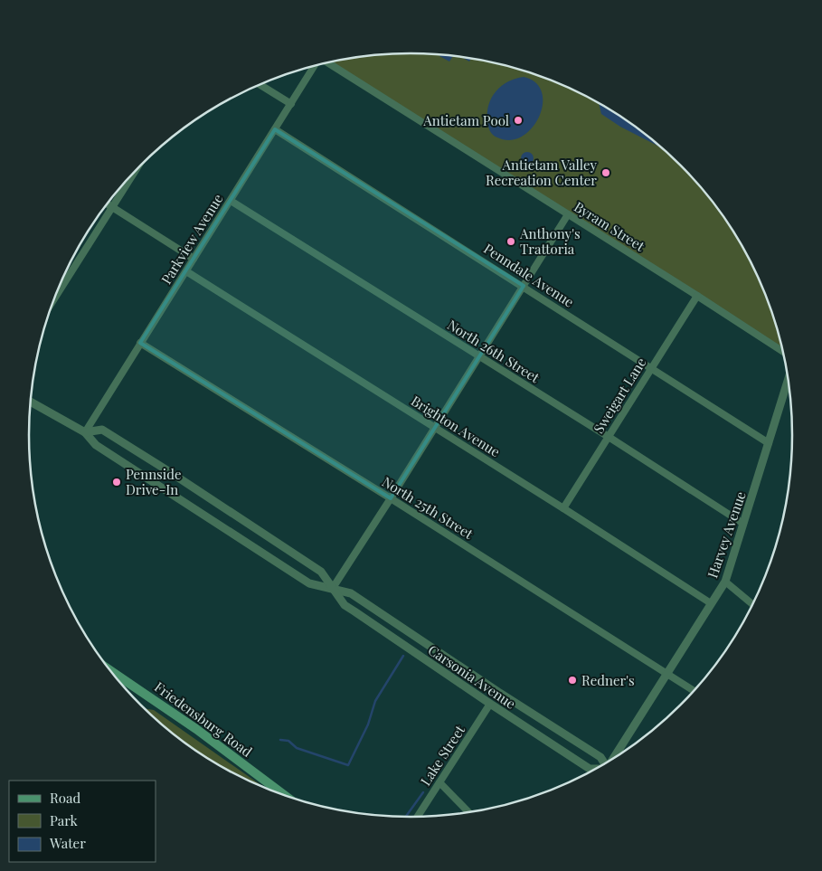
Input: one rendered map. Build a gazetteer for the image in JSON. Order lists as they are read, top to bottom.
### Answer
{
  "streets": {
    "main road": ["Friedensburg Road"],
    "street": [
      "Byram Street",
      "Parkview Avenue",
      "Penndale Avenue",
      "North 26th Street",
      "Sweigart Lane",
      "Brighton Avenue",
      "North 25th Street",
      "Harvey Avenue",
      "Carsonia Avenue",
      "Lake Street"
    ]
  },
  "crossings": [
    ["Byram Street", "Sweigart Lane"],
    ["Parkview Avenue", "Penndale Avenue"],
    ["Parkview Avenue", "North 26th Street"],
    ["Parkview Avenue", "Brighton Avenue"],
    ["Parkview Avenue", "North 25th Street"],
    ["Parkview Avenue", "Carsonia Avenue"],
    ["Penndale Avenue", "Sweigart Lane"],
    ["Penndale Avenue", "Harvey Avenue"],
    ["North 26th Street", "Sweigart Lane"],
    ["North 26th Street", "Harvey Avenue"],
    ["Sweigart Lane", "Brighton Avenue"],
    ["Brighton Avenue", "Harvey Avenue"],
    ["North 25th Street", "Harvey Avenue"],
    ["Carsonia Avenue", "Lake Street"]
  ],
  "places": [
    "Antietam Pool",
    "Antietam Valley Recreation Center",
    "Anthony's Trattoria",
    "Pennside Drive-In",
    "Redner's"
  ],
  "legend": ["Road", "Park", "Water"]
}
